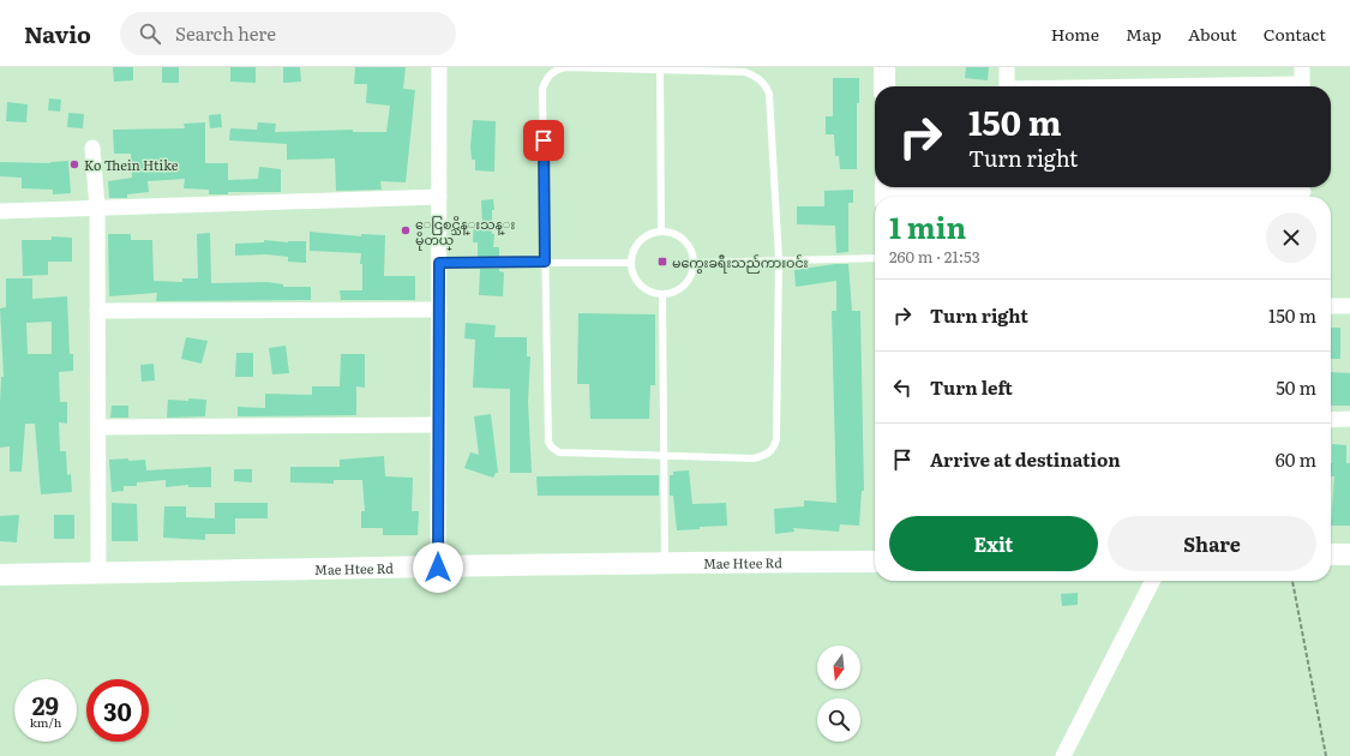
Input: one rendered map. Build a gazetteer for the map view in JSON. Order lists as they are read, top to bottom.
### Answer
{
  "streets": {
    "street": ["Mae Htee Rd"]
  },
  "places": {
    "other": ["Ko Thein Htike", "ေငြစင္သိန္းသန္း မိုတယ္"],
    "transit": ["မကွေးခရီးသည်ကားဝင်း"]
  },
  "north": "bottom",
  "page": {
    "header": "Navio",
    "search": "Search here",
    "nav": [
      "Home",
      "Map",
      "About",
      "Contact"
    ],
    "turn": ["150 m", "Turn right"],
    "heading": ["1 min", "260 m · 21:53"],
    "list": [
      {
        "name": "Turn right",
        "value": "150 m"
      },
      {
        "name": "Turn left",
        "value": "50 m"
      },
      {
        "name": "Arrive at destination",
        "value": "60 m"
      }
    ],
    "buttons": ["Exit", "Share"],
    "speed": "29 km/h",
    "limit": "30"
  }
}
